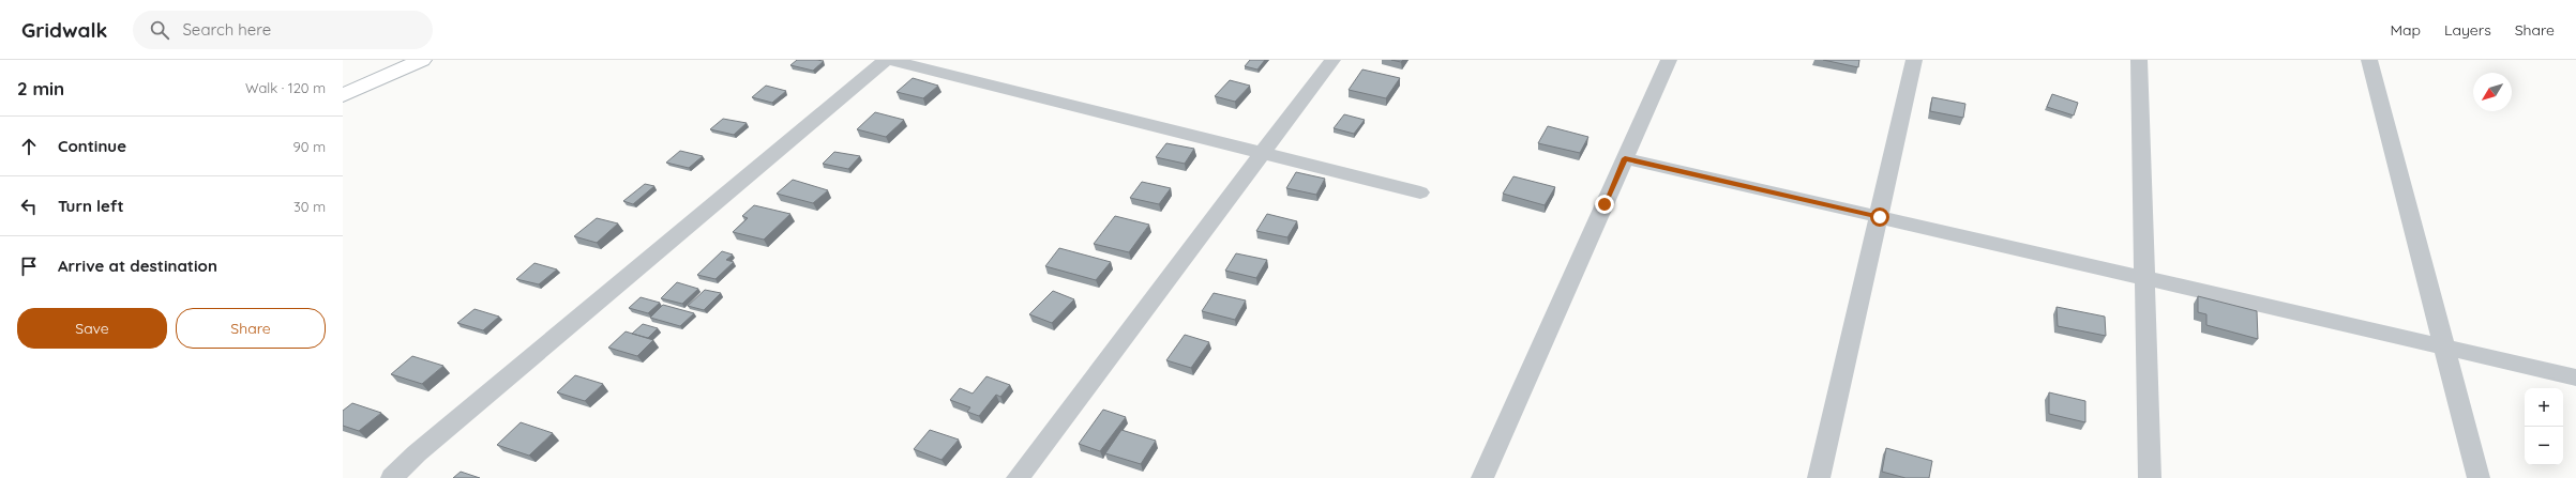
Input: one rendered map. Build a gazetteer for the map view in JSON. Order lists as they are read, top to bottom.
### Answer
{
  "north": "bottom left",
  "page": {
    "header": "Gridwalk",
    "search": "Search here",
    "nav": ["Map", "Layers", "Share"],
    "heading": ["2 min", "Walk · 120 m"],
    "list": [
      ["Continue", "90 m"],
      ["Turn left", "30 m"],
      "Arrive at destination"
    ],
    "buttons": ["Save", "Share"],
    "map_buttons": ["+", "−"]
  }
}
